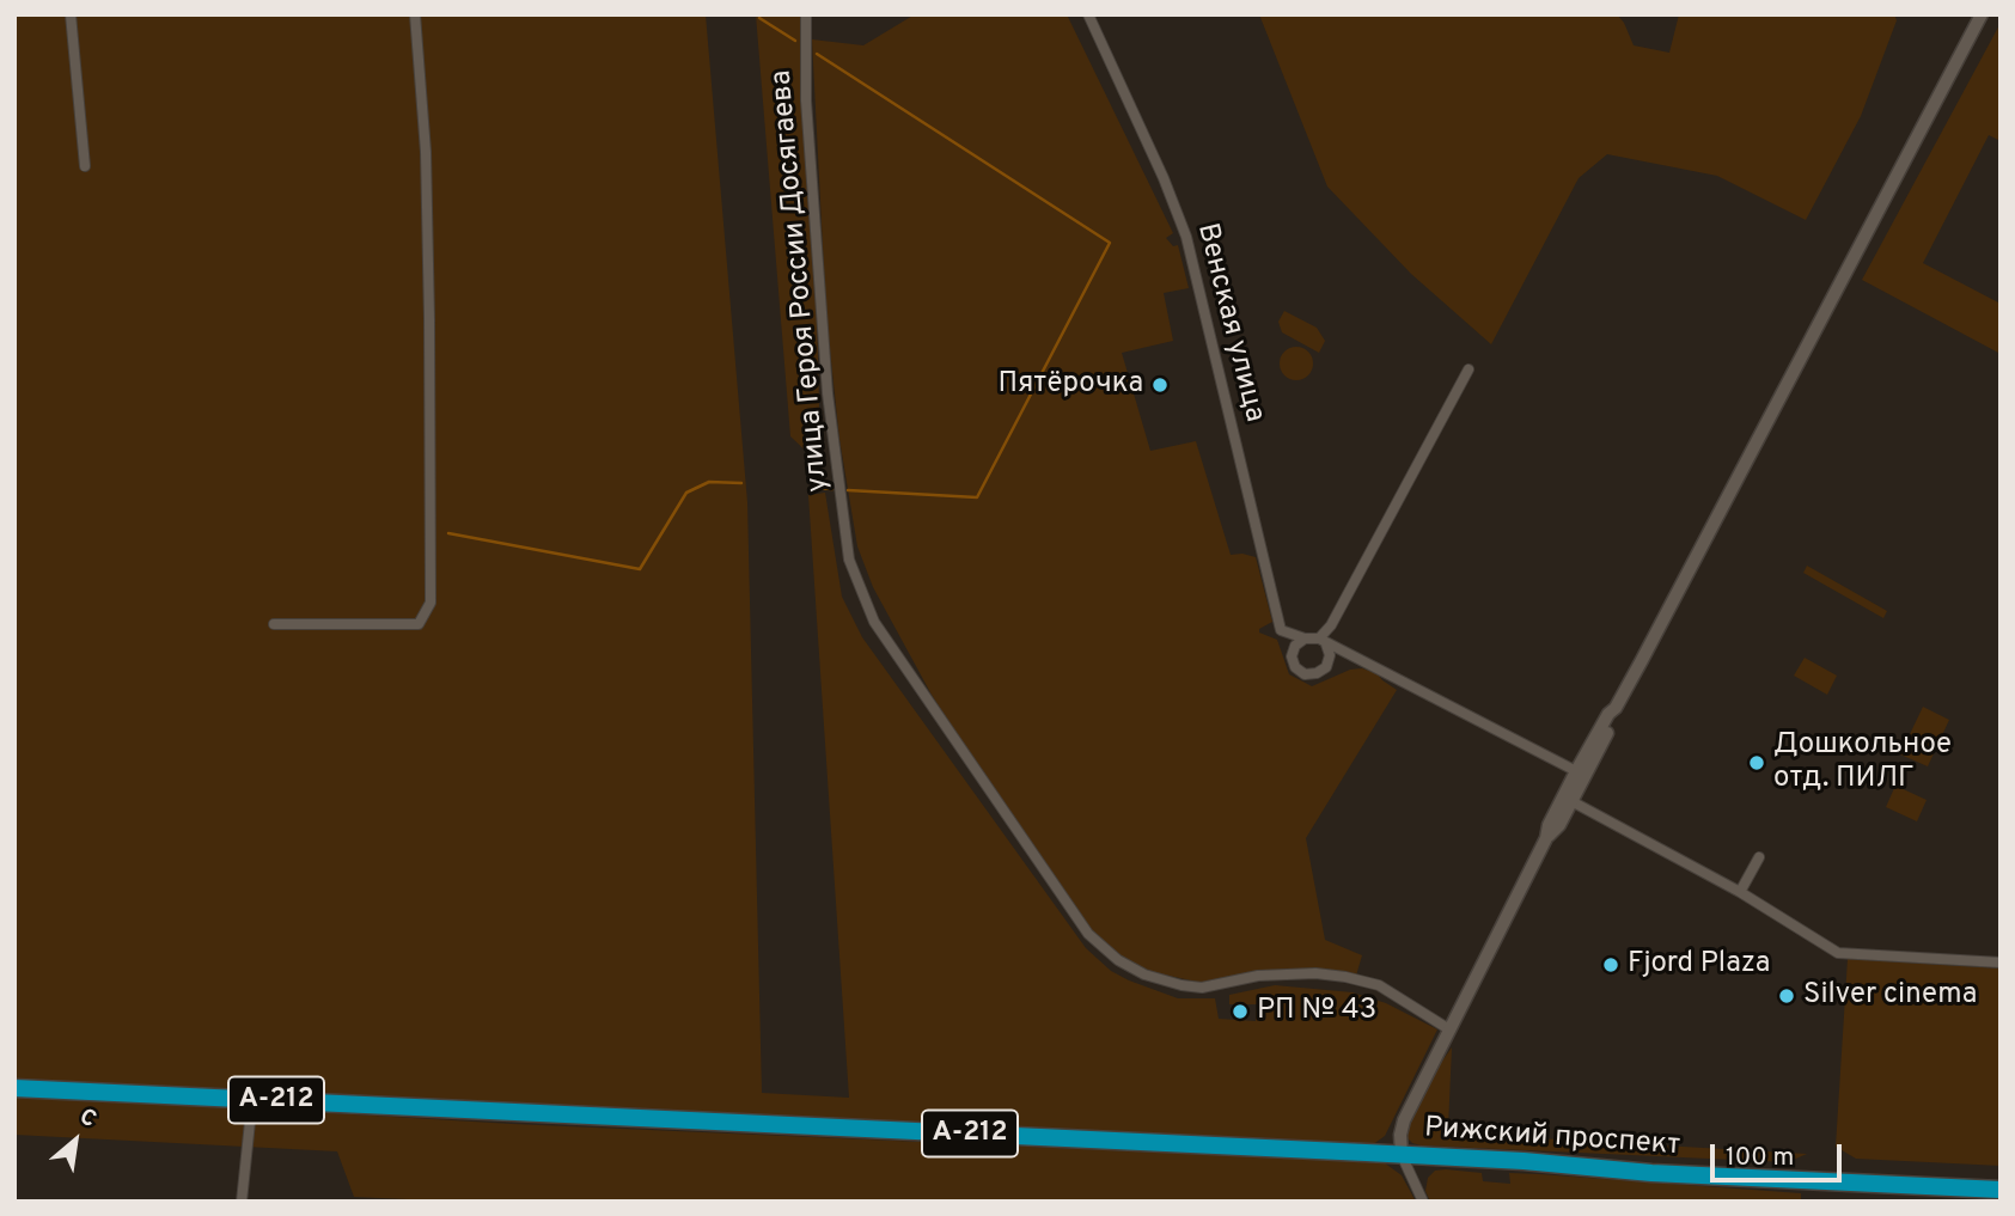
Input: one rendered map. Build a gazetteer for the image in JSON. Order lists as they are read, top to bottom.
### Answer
{
  "streets": {
    "highway": ["А-212", "Рижский проспект"],
    "street": ["улица Героя России Досягаева", "Венская улица"]
  },
  "crossings": [
    ["А-212", "Рижский проспект"]
  ],
  "places": [
    "Пятёрочка",
    "Дошкольное отд. ПИЛГ",
    "Fjord Plaza",
    "Silver cinema",
    "РП № 43"
  ],
  "scale_bar": "100 m",
  "north": "top right"
}
